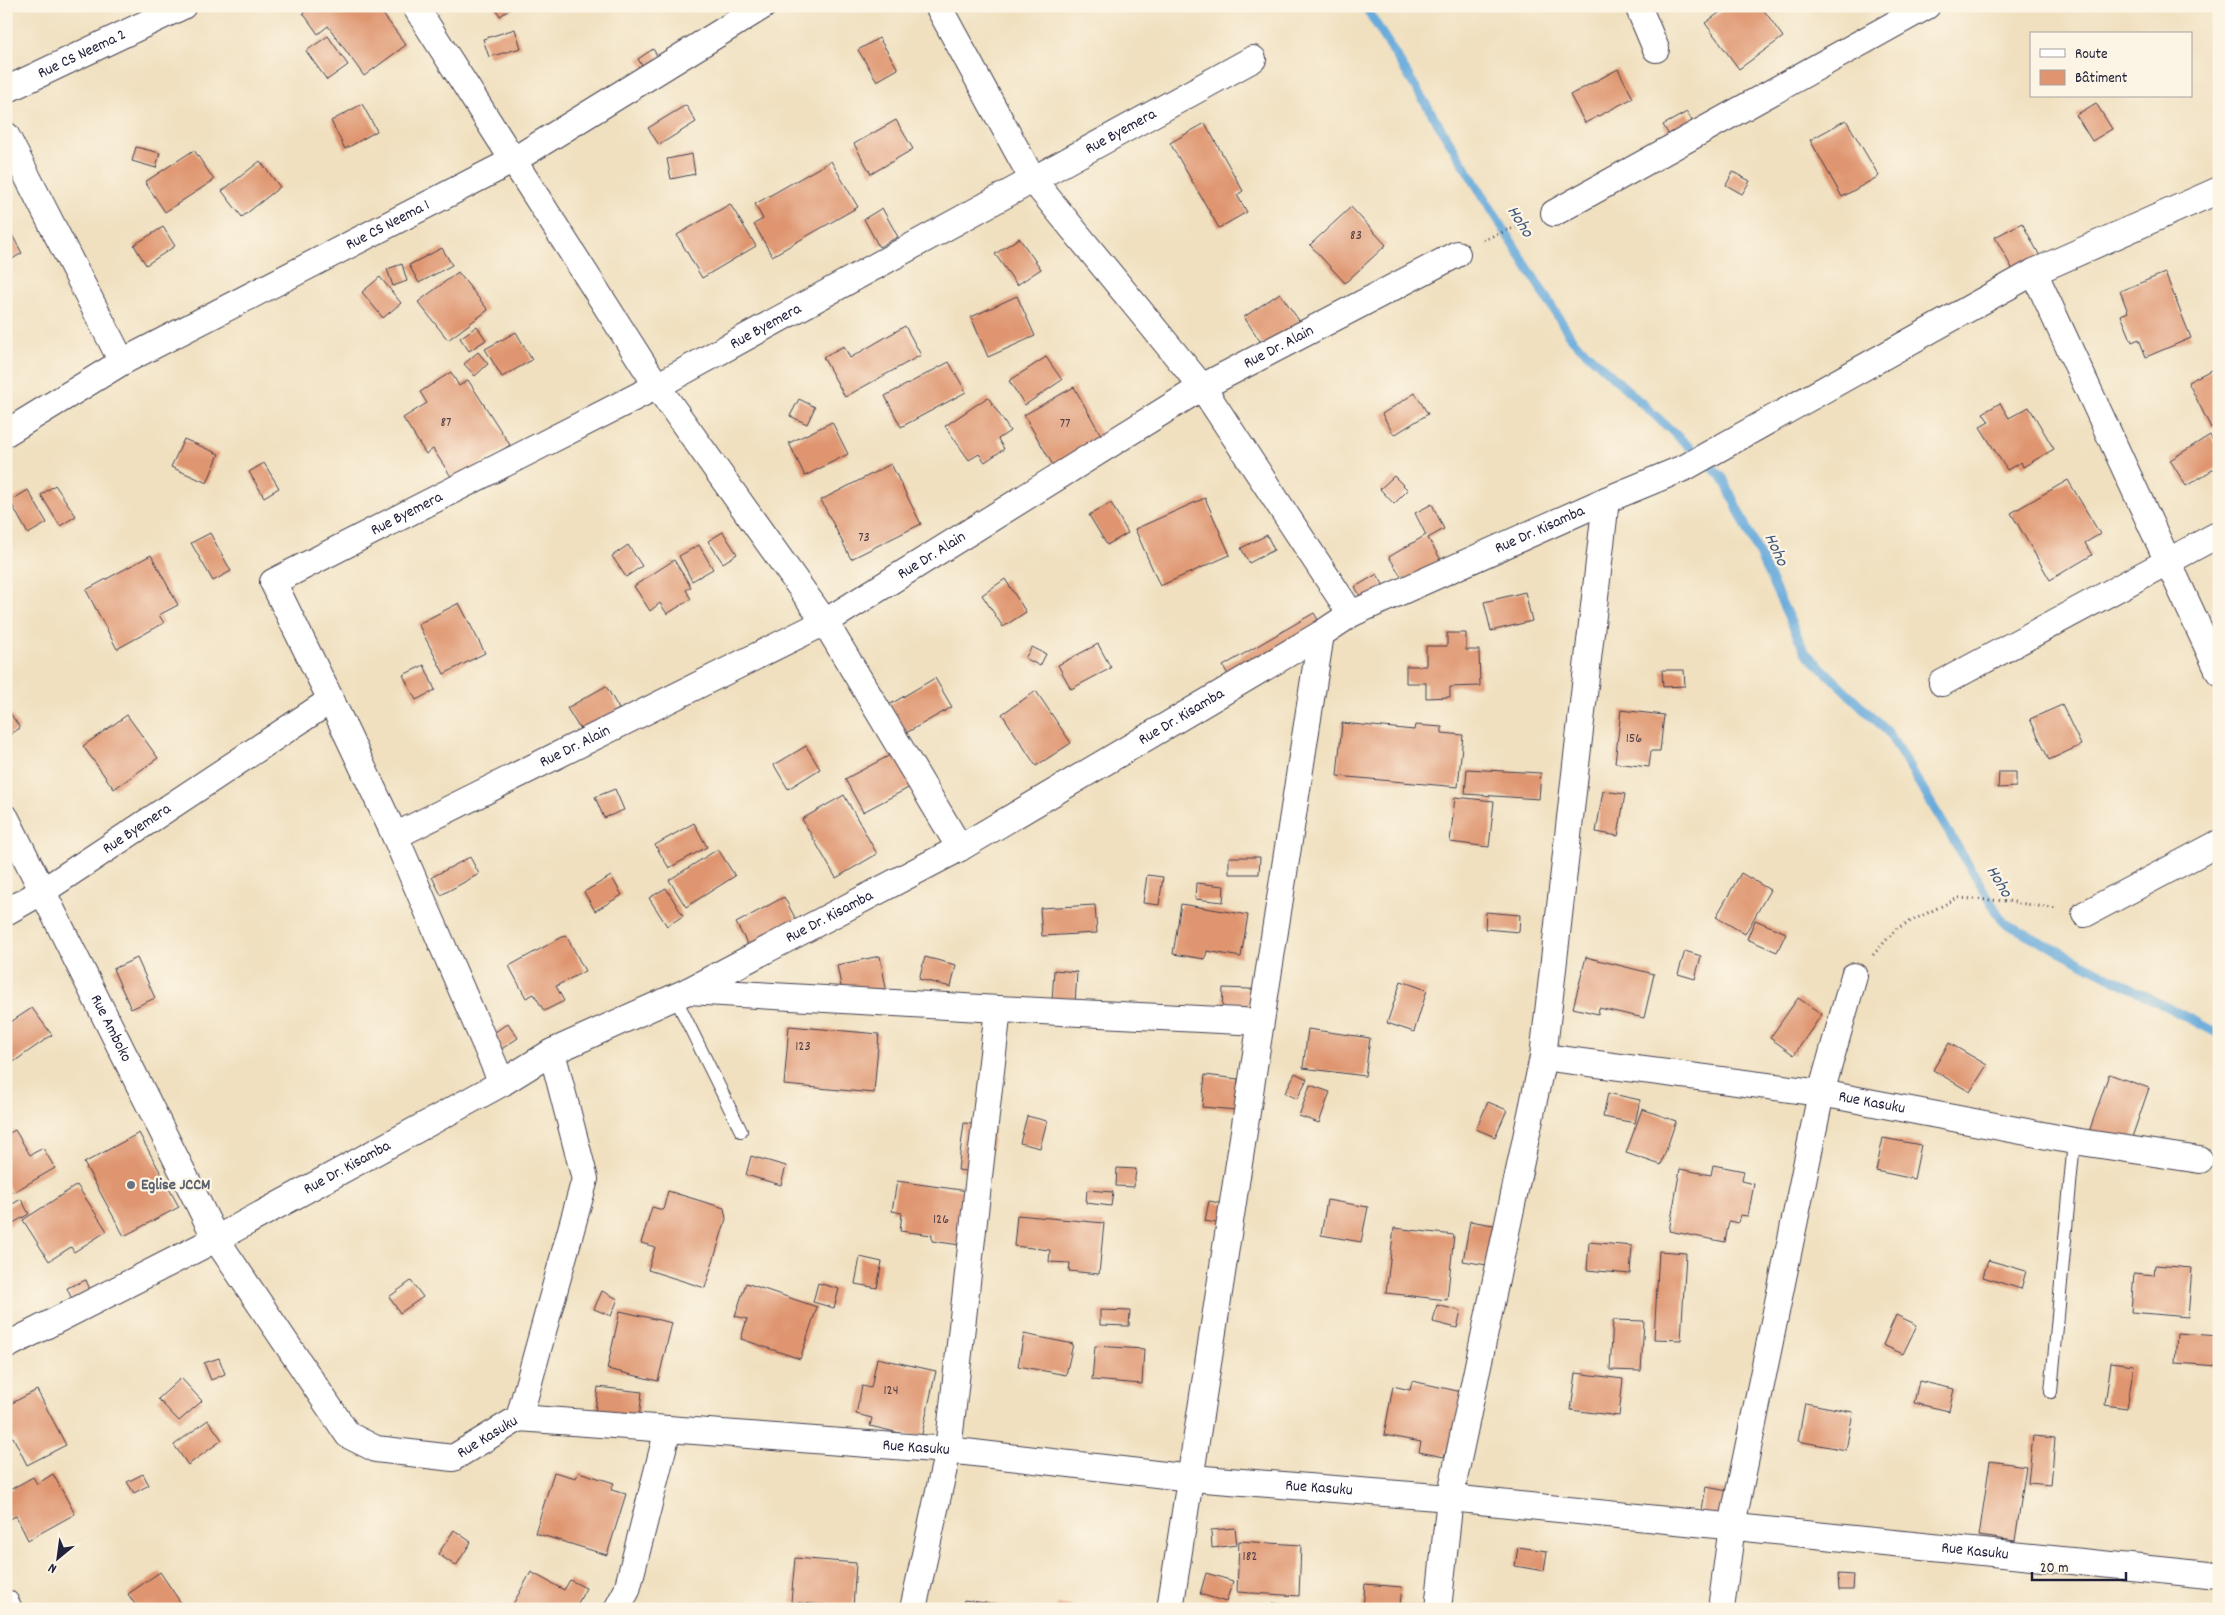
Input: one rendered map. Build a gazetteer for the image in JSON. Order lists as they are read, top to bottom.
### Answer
{
  "streets": {
    "street": [
      "Rue CS Neema 2",
      "Rue Byemera",
      "Rue CS Neema 1",
      "Rue Dr. Alain",
      "Rue Dr. Kisamba",
      "Rue Amboko",
      "Rue Kasuku"
    ]
  },
  "crossings": [
    ["Rue Byemera", "Rue Amboko"],
    ["Rue Dr. Kisamba", "Rue Amboko"],
    ["Rue Dr. Kisamba", "Rue Kasuku"],
    ["Rue Amboko", "Rue Kasuku"]
  ],
  "water": ["Hoho"],
  "places": ["Eglise JCCM"],
  "house_numbers": [
    "83",
    "87",
    "77",
    "73",
    "156",
    "123",
    "126",
    "124",
    "182"
  ],
  "legend": ["Route", "Bâtiment"],
  "scale_bar": "20 m",
  "north": "bottom left"
}
